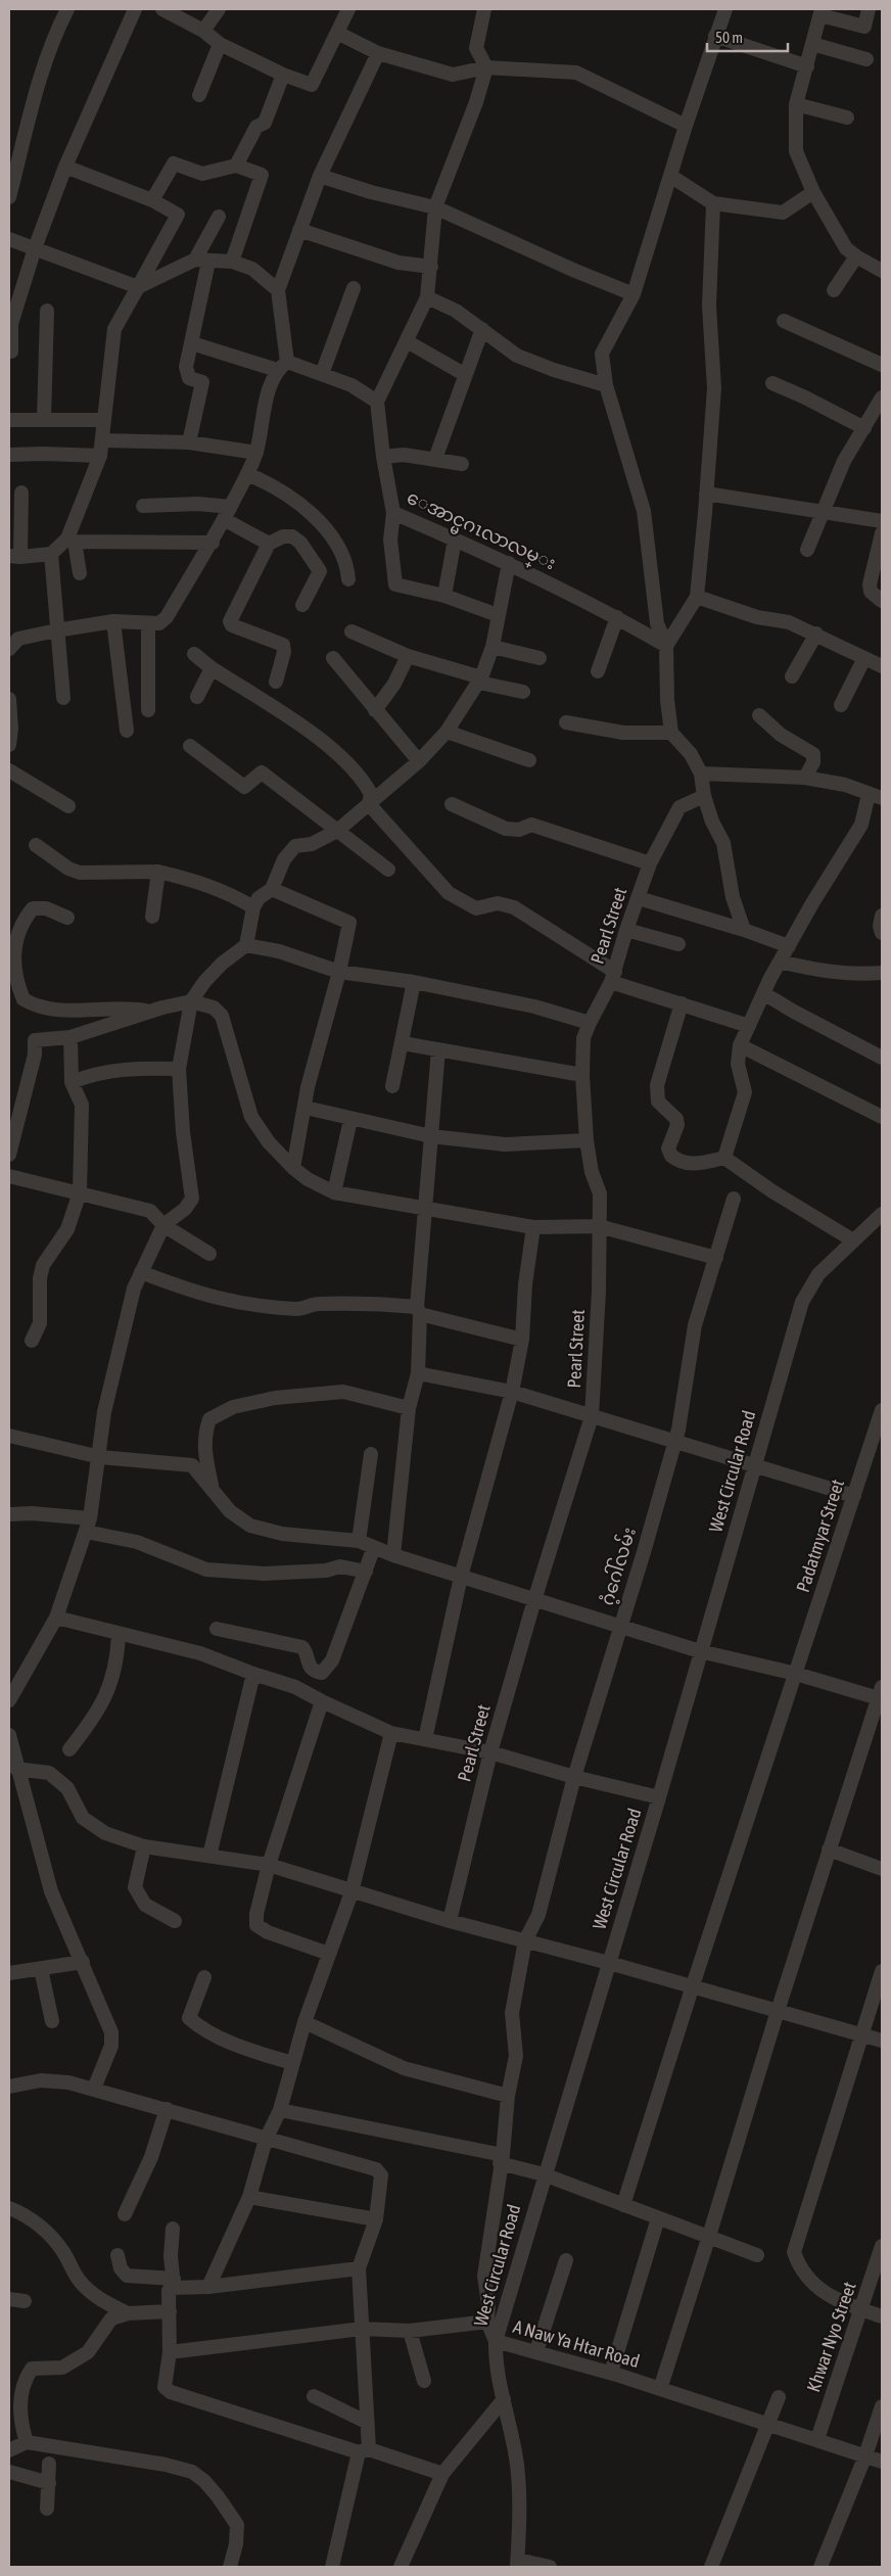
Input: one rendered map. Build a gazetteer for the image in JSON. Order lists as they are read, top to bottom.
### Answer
{
  "streets": {
    "street": [
      "ေအာင္မဂၤလာလမ္း",
      "Pearl Street",
      "West Circular Road",
      "Padatmyar Street",
      "ဂံ့ဂေါ်လမ်း",
      "Khwar Nyo Street",
      "A Naw Ya Htar Road"
    ]
  },
  "crossings": [
    ["West Circular Road", "A Naw Ya Htar Road"],
    ["ဂံ့ဂေါ်လမ်း", "A Naw Ya Htar Road"],
    ["Khwar Nyo Street", "A Naw Ya Htar Road"]
  ],
  "scale_bar": "50 m"
}
